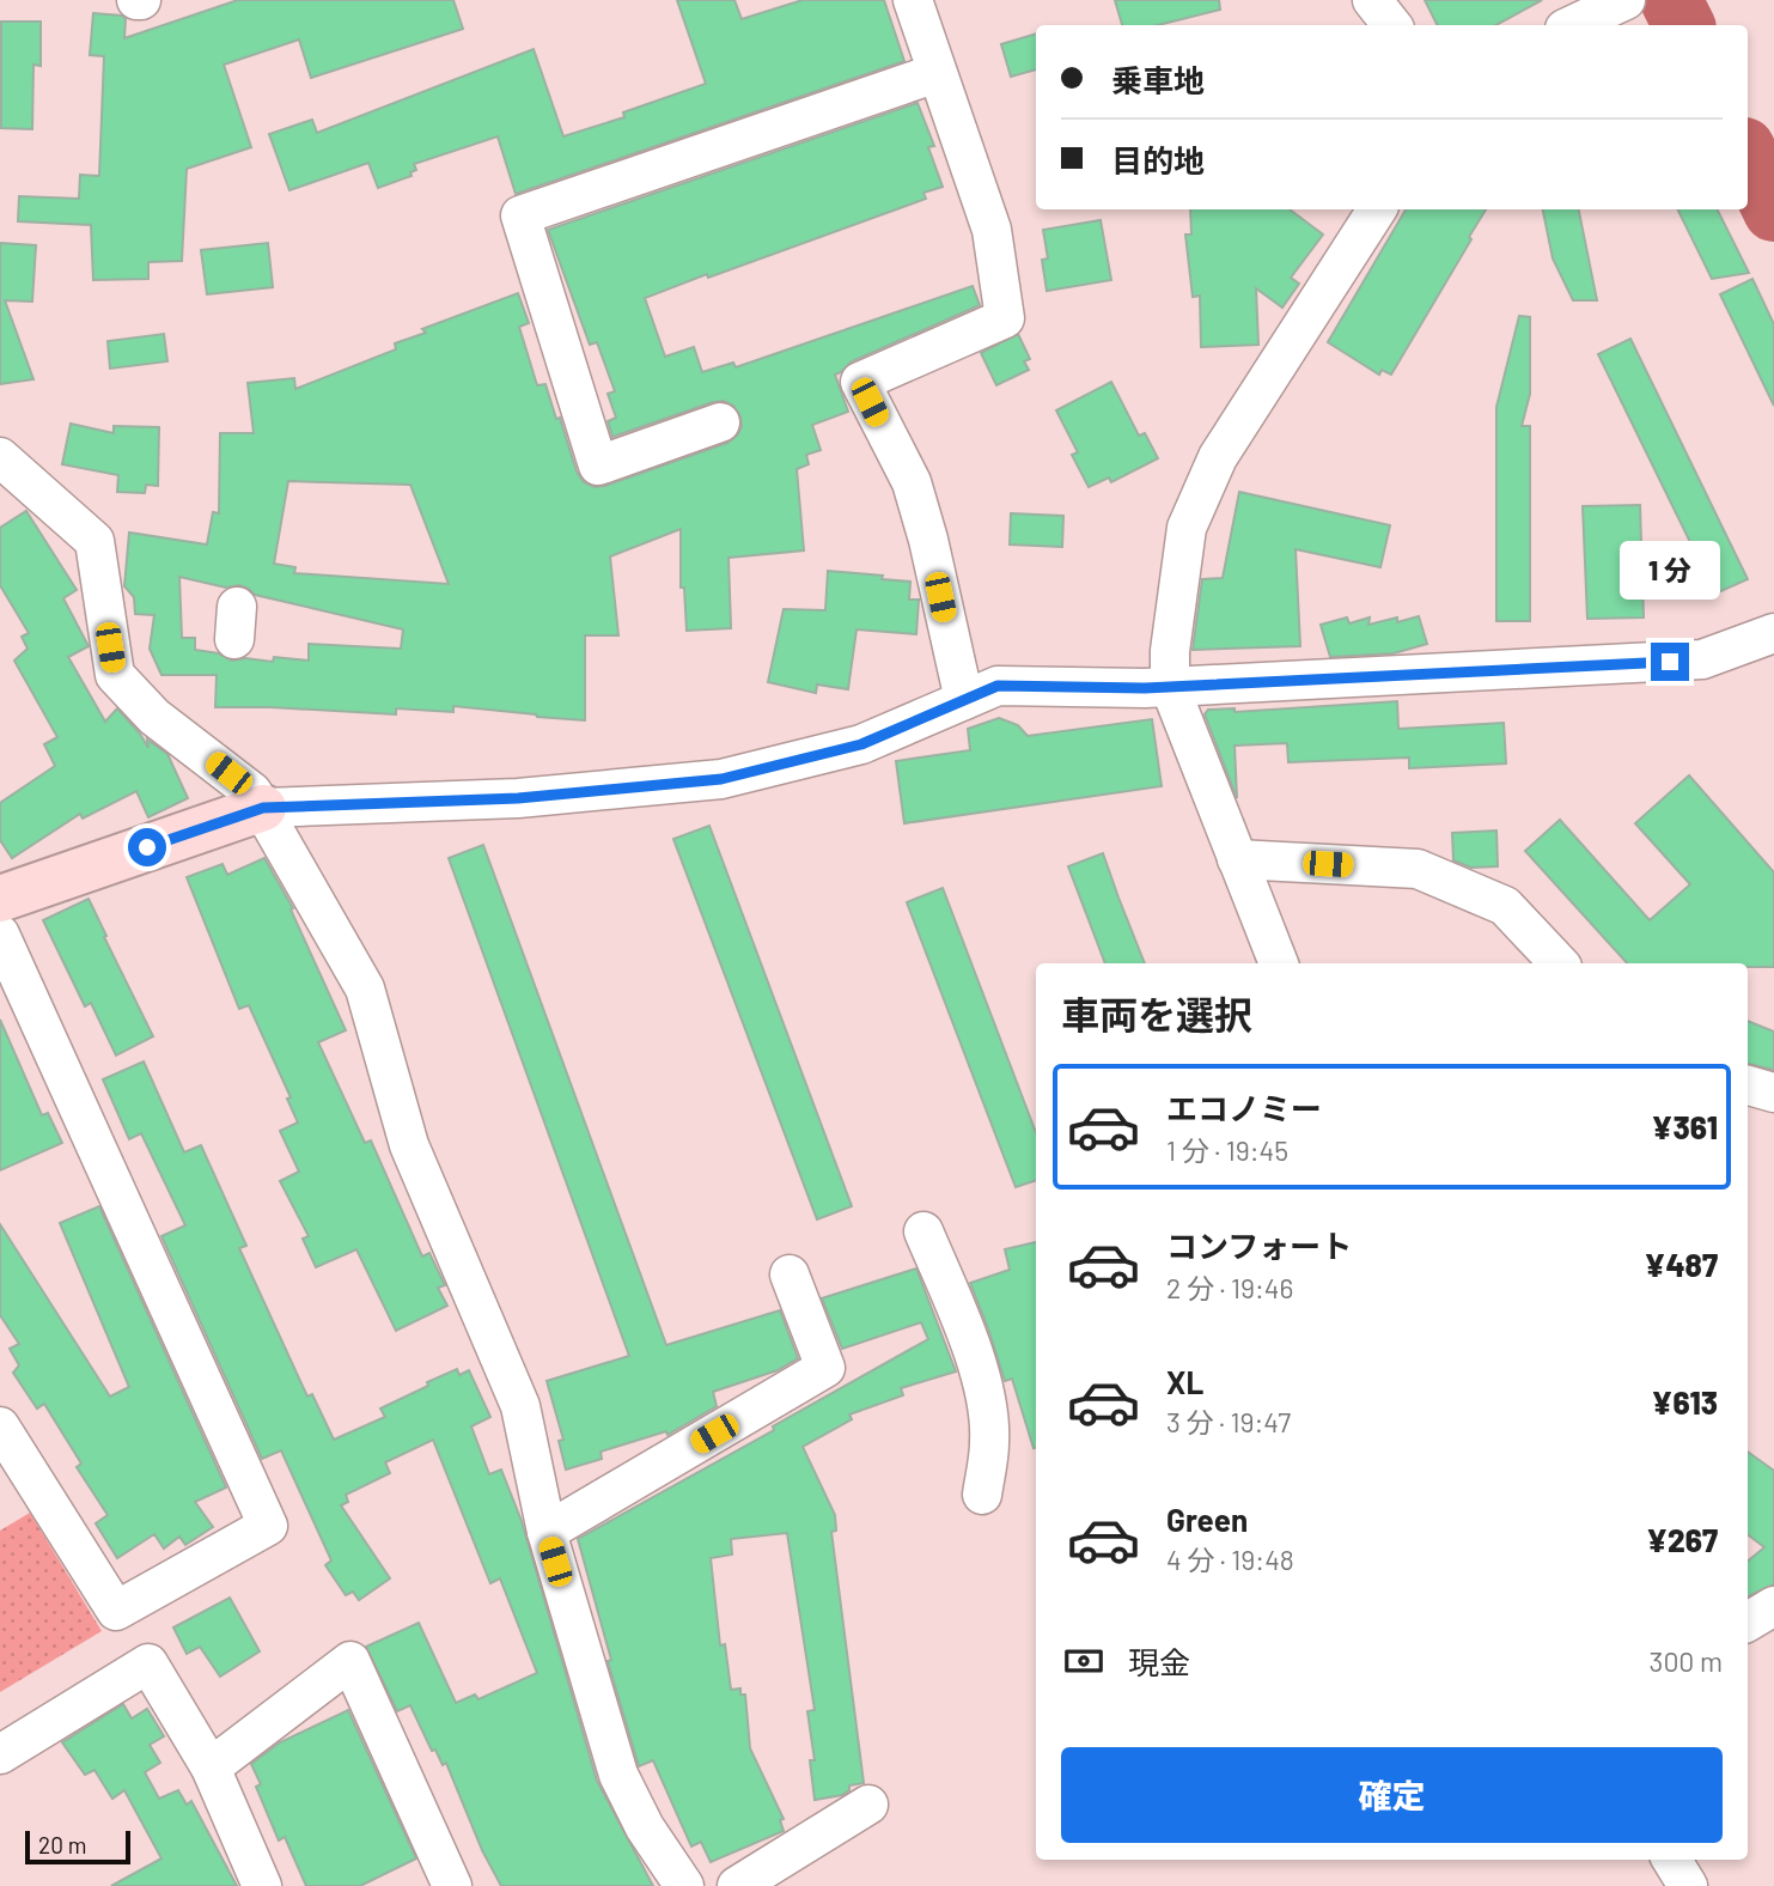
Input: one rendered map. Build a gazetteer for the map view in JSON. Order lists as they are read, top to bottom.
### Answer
{
  "scale_bar": "20 m",
  "page": {
    "banner": ["乗車地", "目的地"],
    "bubble": "1 分",
    "heading": "車両を選択",
    "list": [
      {
        "name": "エコノミー",
        "note": "1 分 · 19:45",
        "value": "¥361"
      },
      {
        "name": "コンフォート",
        "note": "2 分 · 19:46",
        "value": "¥487"
      },
      {
        "name": "XL",
        "note": "3 分 · 19:47",
        "value": "¥613"
      },
      {
        "name": "Green",
        "note": "4 分 · 19:48",
        "value": "¥267"
      }
    ],
    "pay": ["現金", "300 m"],
    "buttons": "確定",
    "scale": "20 m"
  }
}
